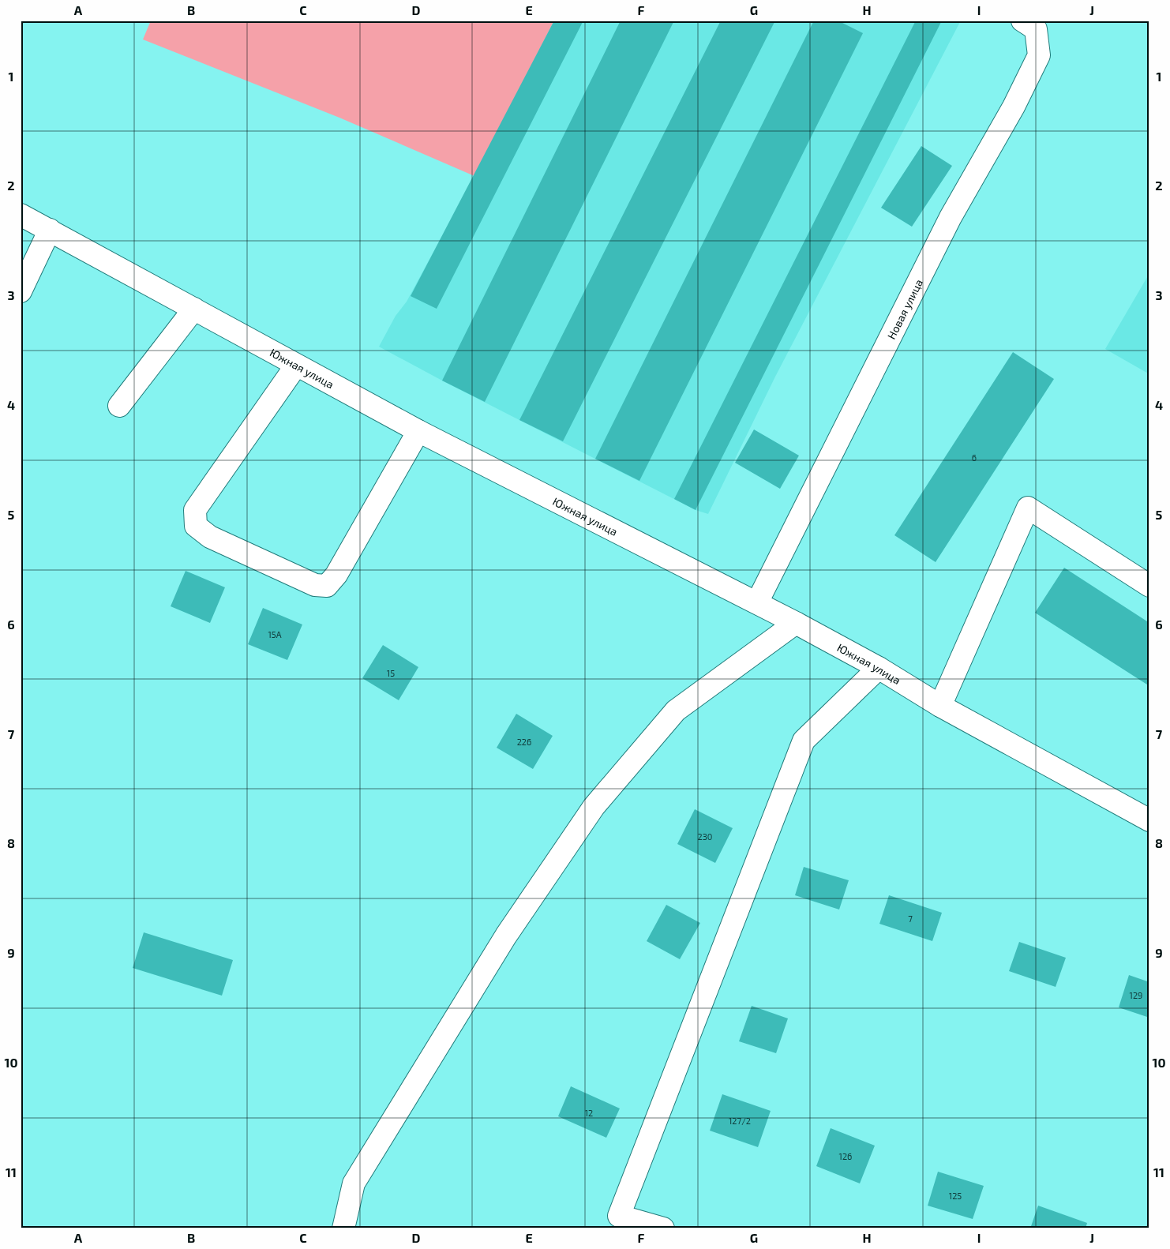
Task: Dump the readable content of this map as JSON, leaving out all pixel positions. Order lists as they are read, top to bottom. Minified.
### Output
{"streets":{"street":["Новая улица","Южная улица"]},"crossings":[["Новая улица","Южная улица"]],"house_numbers":["6","15А","15","226","230","7","129","12","127/2","126","125"],"grid":{"columns":["A","B","C","D","E","F","G","H","I","J"],"rows":["1","2","3","4","5","6","7","8","9","10","11"]}}
